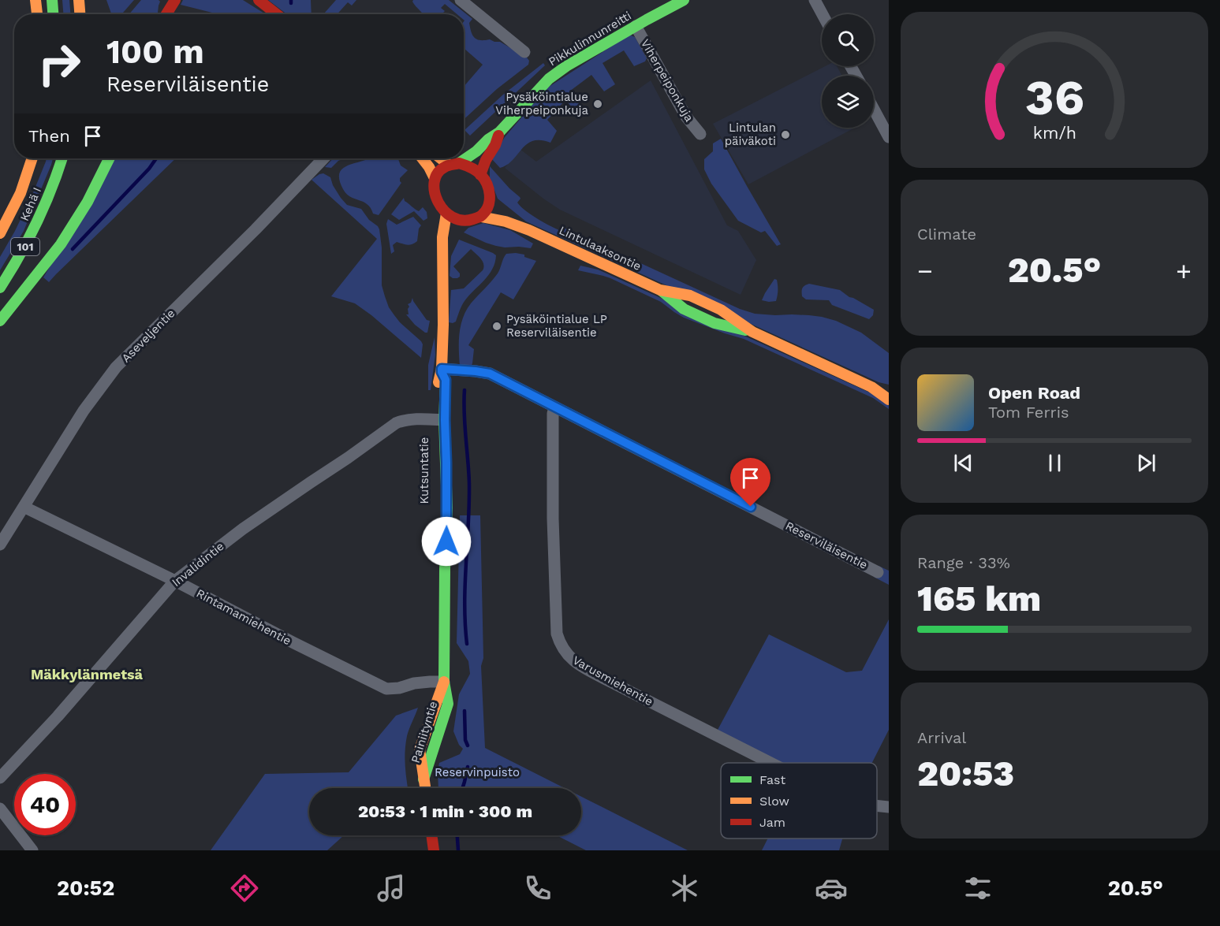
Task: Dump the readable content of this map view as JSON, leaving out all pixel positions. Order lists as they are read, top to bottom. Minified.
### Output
{"streets":{"main road":["Pikkulinnunreitti","Kehä I","101","Lintulaaksontie","Kutsuntatie","Painiityntie"],"street":["Viherpeiponkuja","Aseveljentie","Reserviläisentie","Invalidintie","Rintamamiehentie","Varusmiehentie"]},"crossings":[["Pikkulinnunreitti","Viherpeiponkuja"],["Pikkulinnunreitti","Lintulaaksontie"],["Pikkulinnunreitti","Kutsuntatie"],["Lintulaaksontie","Kutsuntatie"],["Aseveljentie","Rintamamiehentie"],["Kutsuntatie","Reserviläisentie"],["Kutsuntatie","Invalidintie"],["Kutsuntatie","Rintamamiehentie"],["Kutsuntatie","Painiityntie"],["Reserviläisentie","Varusmiehentie"],["Invalidintie","Rintamamiehentie"],["Rintamamiehentie","Painiityntie"]],"districts":["Mäkkylänmetsä"],"parks":["Reservinpuisto"],"places":["Pysäköintialue Viherpeiponkuja","Lintulan päiväkoti","Pysäköintialue LP Reserviläisentie"],"legend":["Fast","Slow","Jam"],"page":{"turn":["100 m","Reserviläisentie"],"then":"Then","tile":["Climate",["Range · 33%","165 km"],["Arrival","20:53"]],"heat":["−","20.5°","+"],"song":["Open Road","Tom Ferris"],"limit":"40","trip":"20:53 · 1 min · 300 m","tabs":["20:52","20.5°"],"gauge":["36","km/h"]}}
